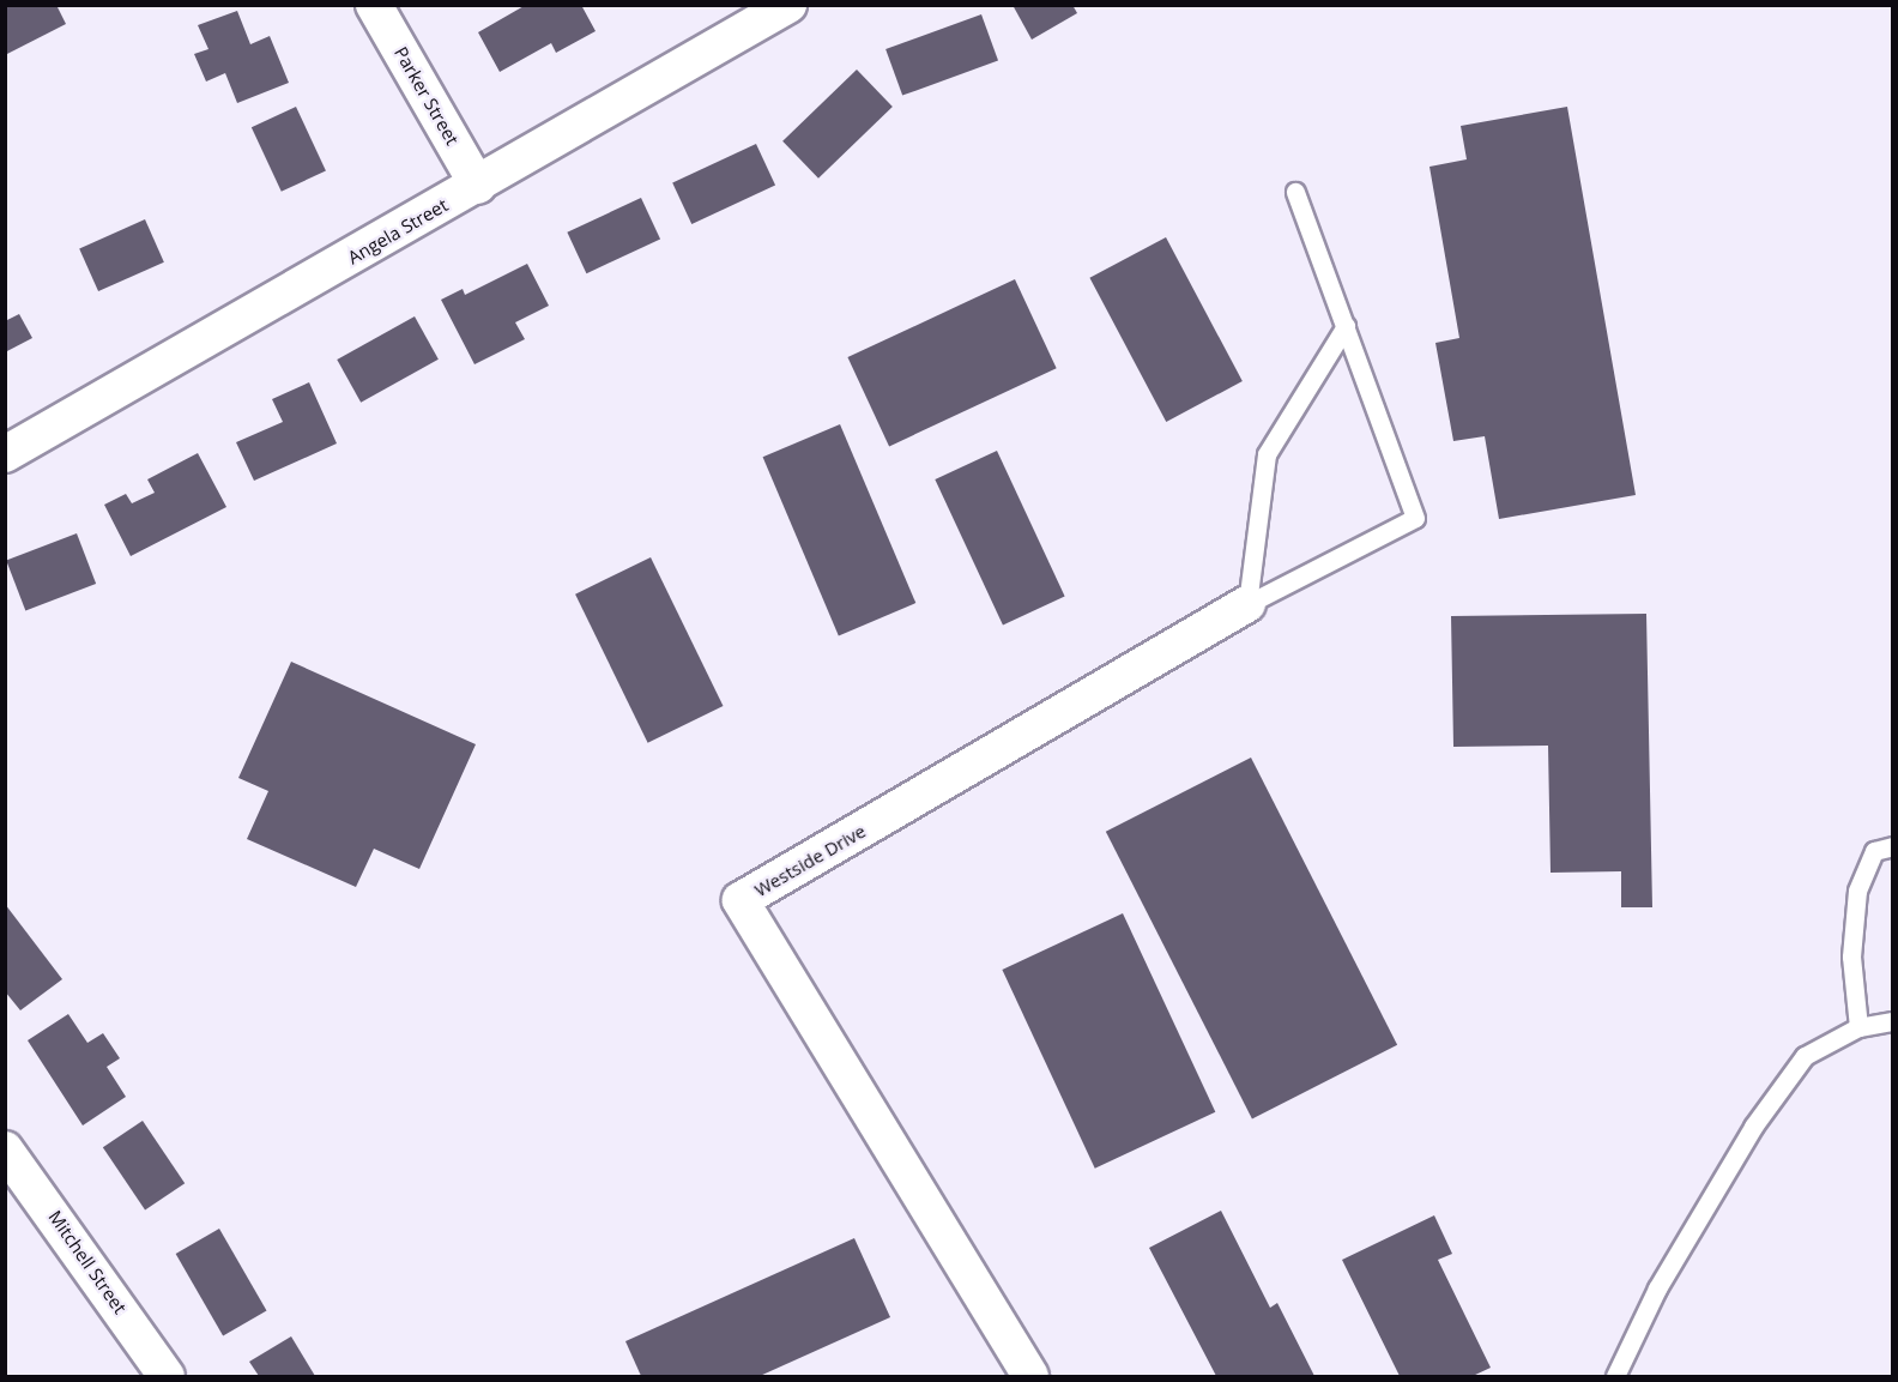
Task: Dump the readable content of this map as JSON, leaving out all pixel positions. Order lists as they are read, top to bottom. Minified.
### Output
{"streets":{"street":["Parker Street","Angela Street","Westside Drive","Mitchell Street"]},"crossings":[["Parker Street","Angela Street"]]}
